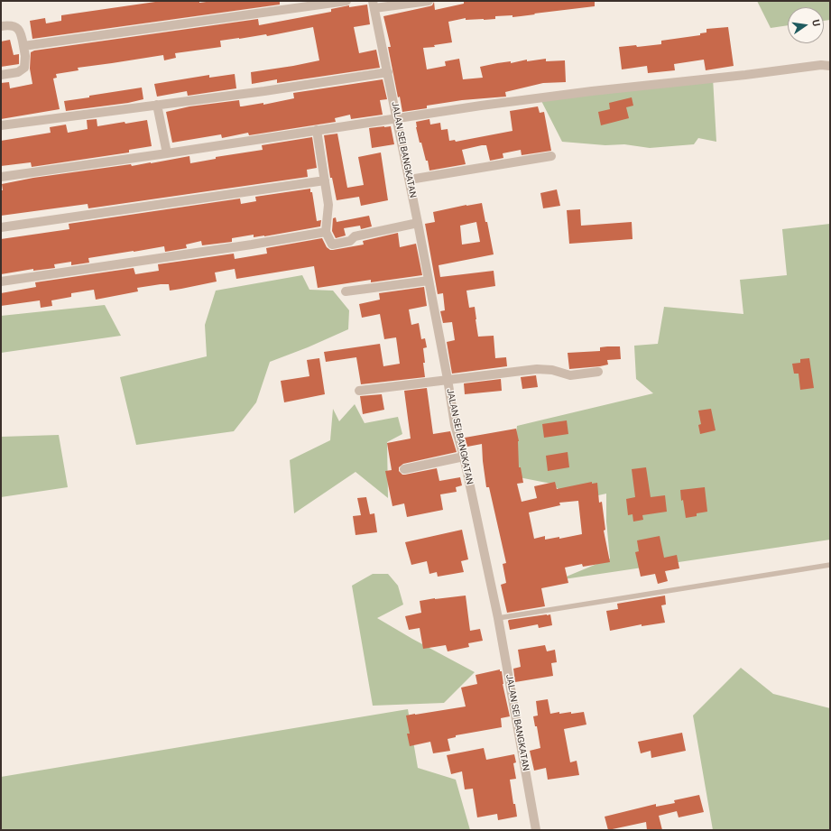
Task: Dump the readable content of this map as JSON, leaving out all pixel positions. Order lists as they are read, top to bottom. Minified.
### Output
{"streets":{"street":["JALAN SEI BANGKATAN"]},"north":"right"}
